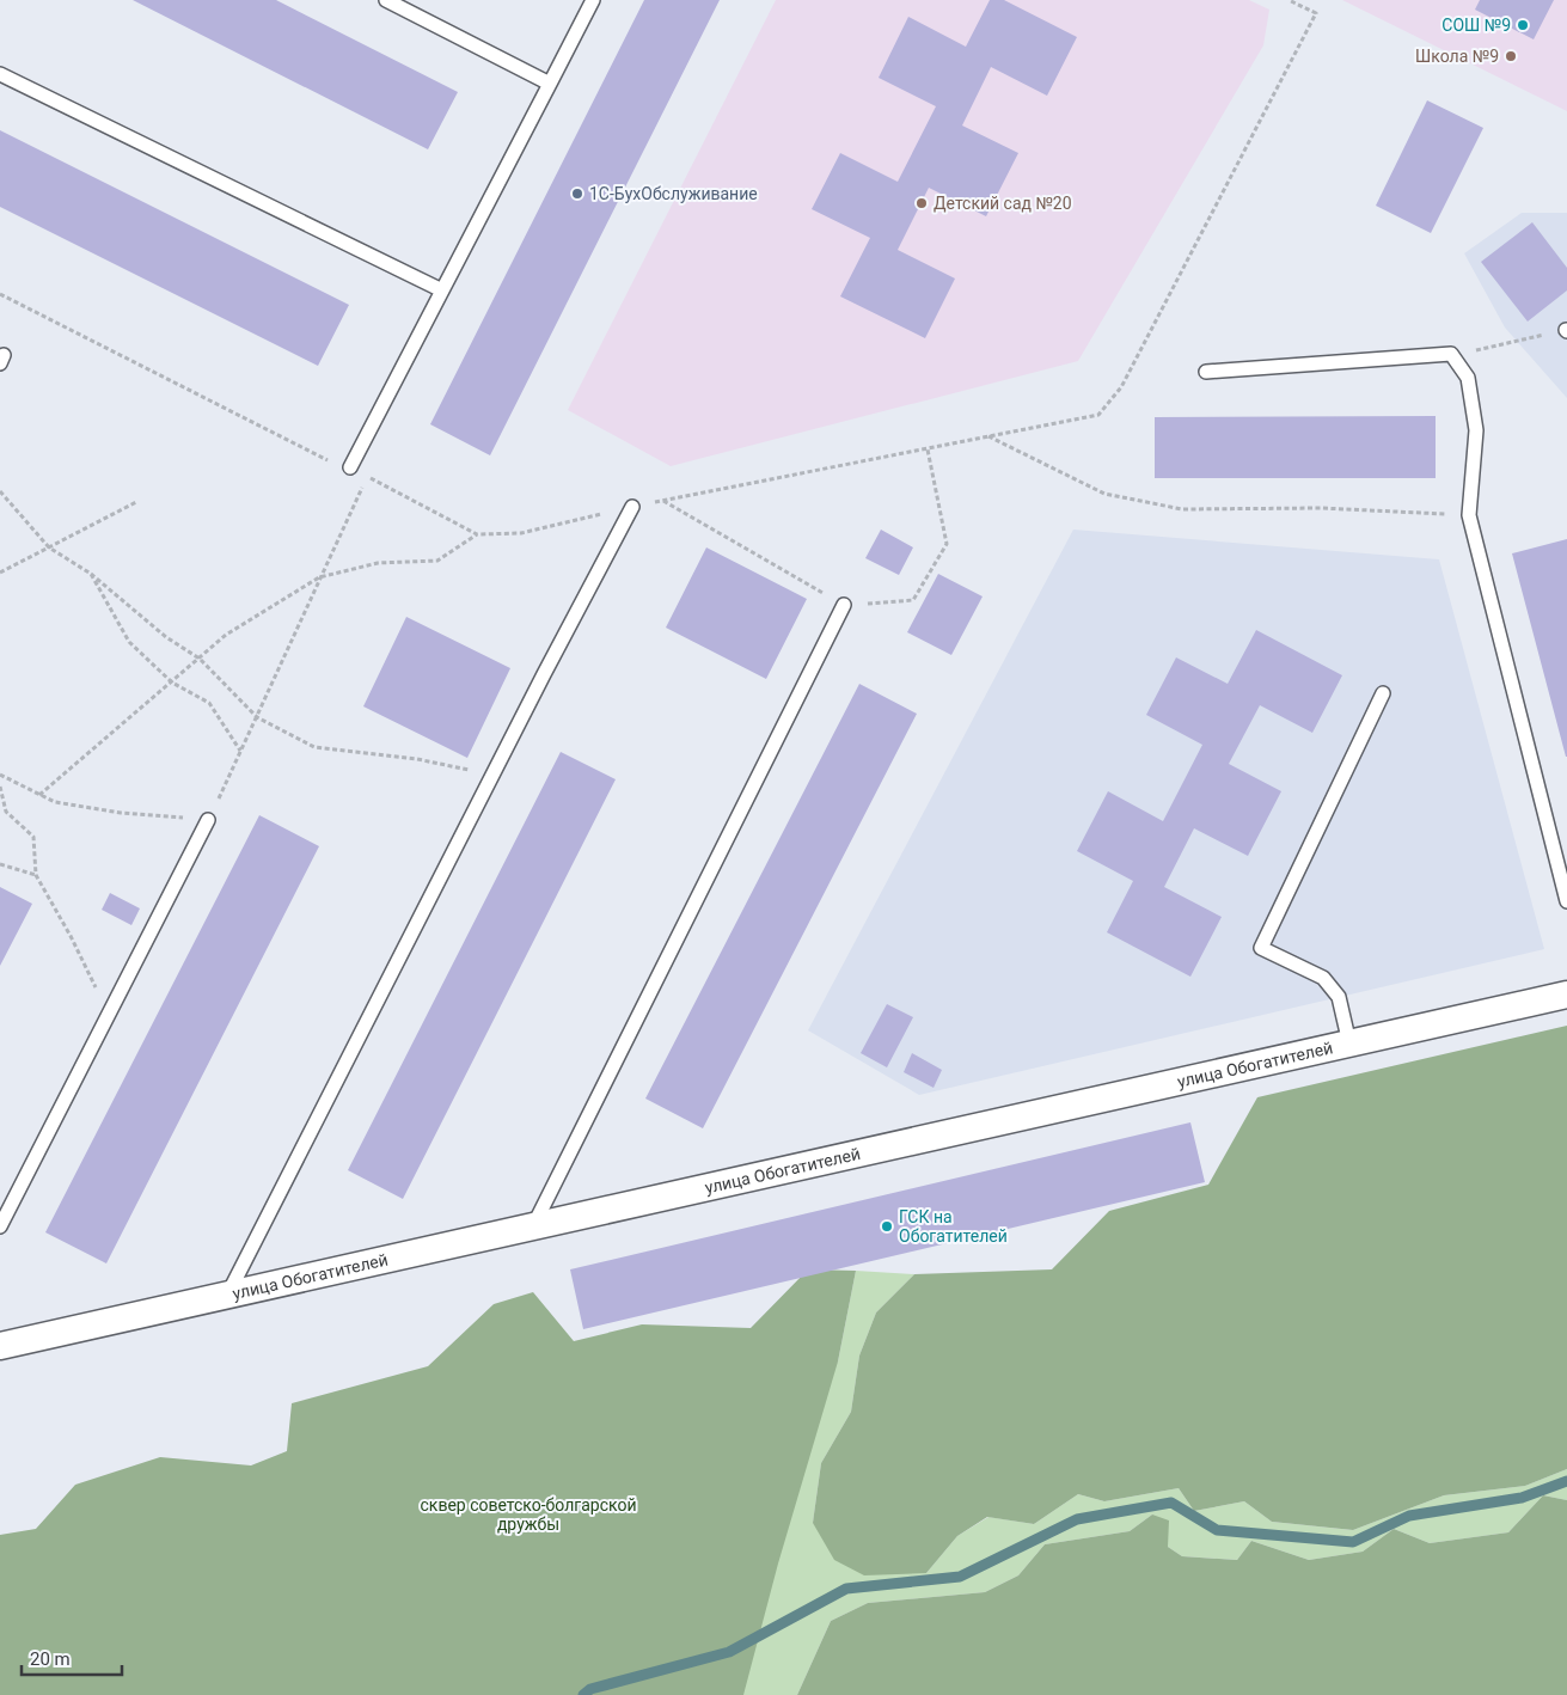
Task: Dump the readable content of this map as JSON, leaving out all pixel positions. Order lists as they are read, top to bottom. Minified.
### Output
{"streets":{"street":["улица Обогатителей"]},"parks":["сквер советско-болгарской дружбы"],"places":["СОШ №9","Школа №9","1С-БухОбслуживание","Детский сад №20","ГСК на Обогатителей"],"scale_bar":"20 m"}
